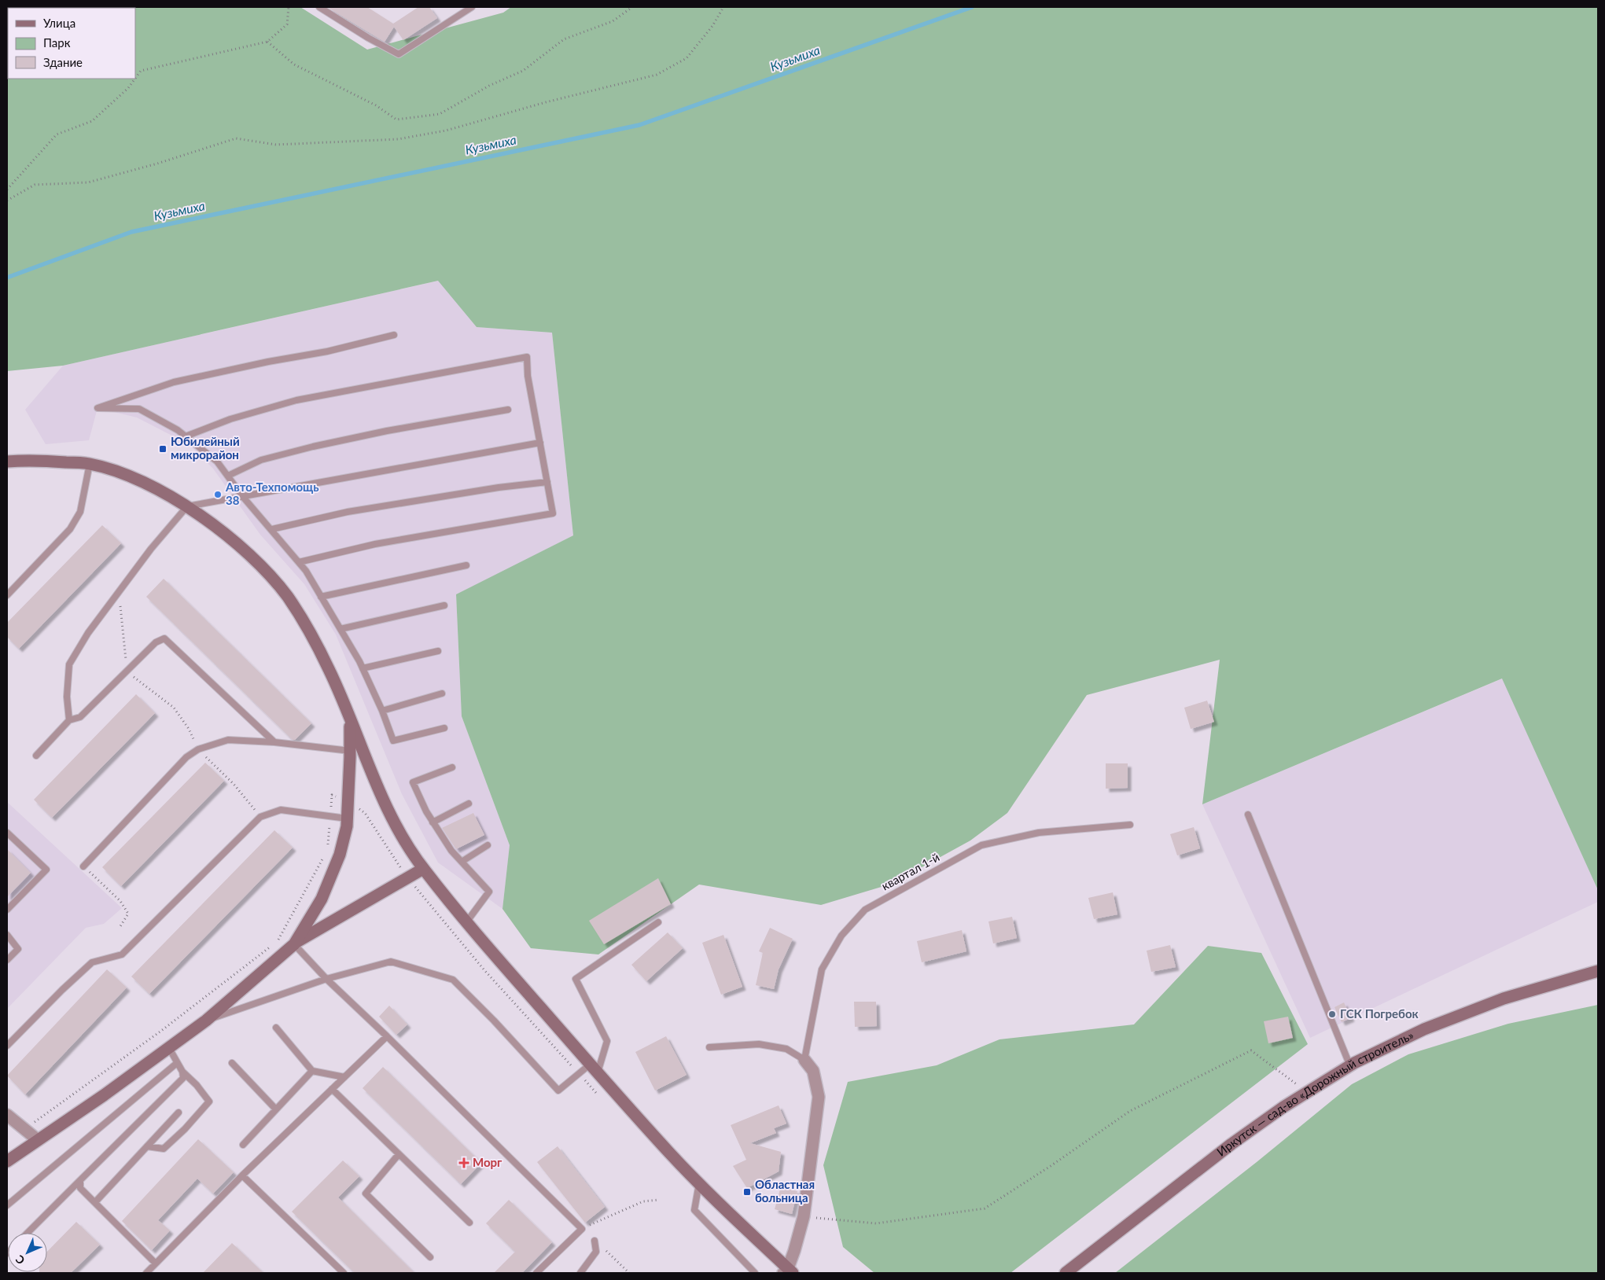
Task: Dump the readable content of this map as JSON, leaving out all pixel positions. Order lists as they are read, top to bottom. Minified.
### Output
{"streets":{"street":["Иркутск — сад-во «Дорожный строитель»"],"lane":["квартал 1-й"]},"water":["Кузьмиха"],"places":{"transit":["Юбилейный микрорайон","Областная больница"],"other":["Авто-Техпомощь 38","ГСК Погребок"],"health":["Морг"]},"legend":["Улица","Парк","Здание"],"north":"bottom left"}
